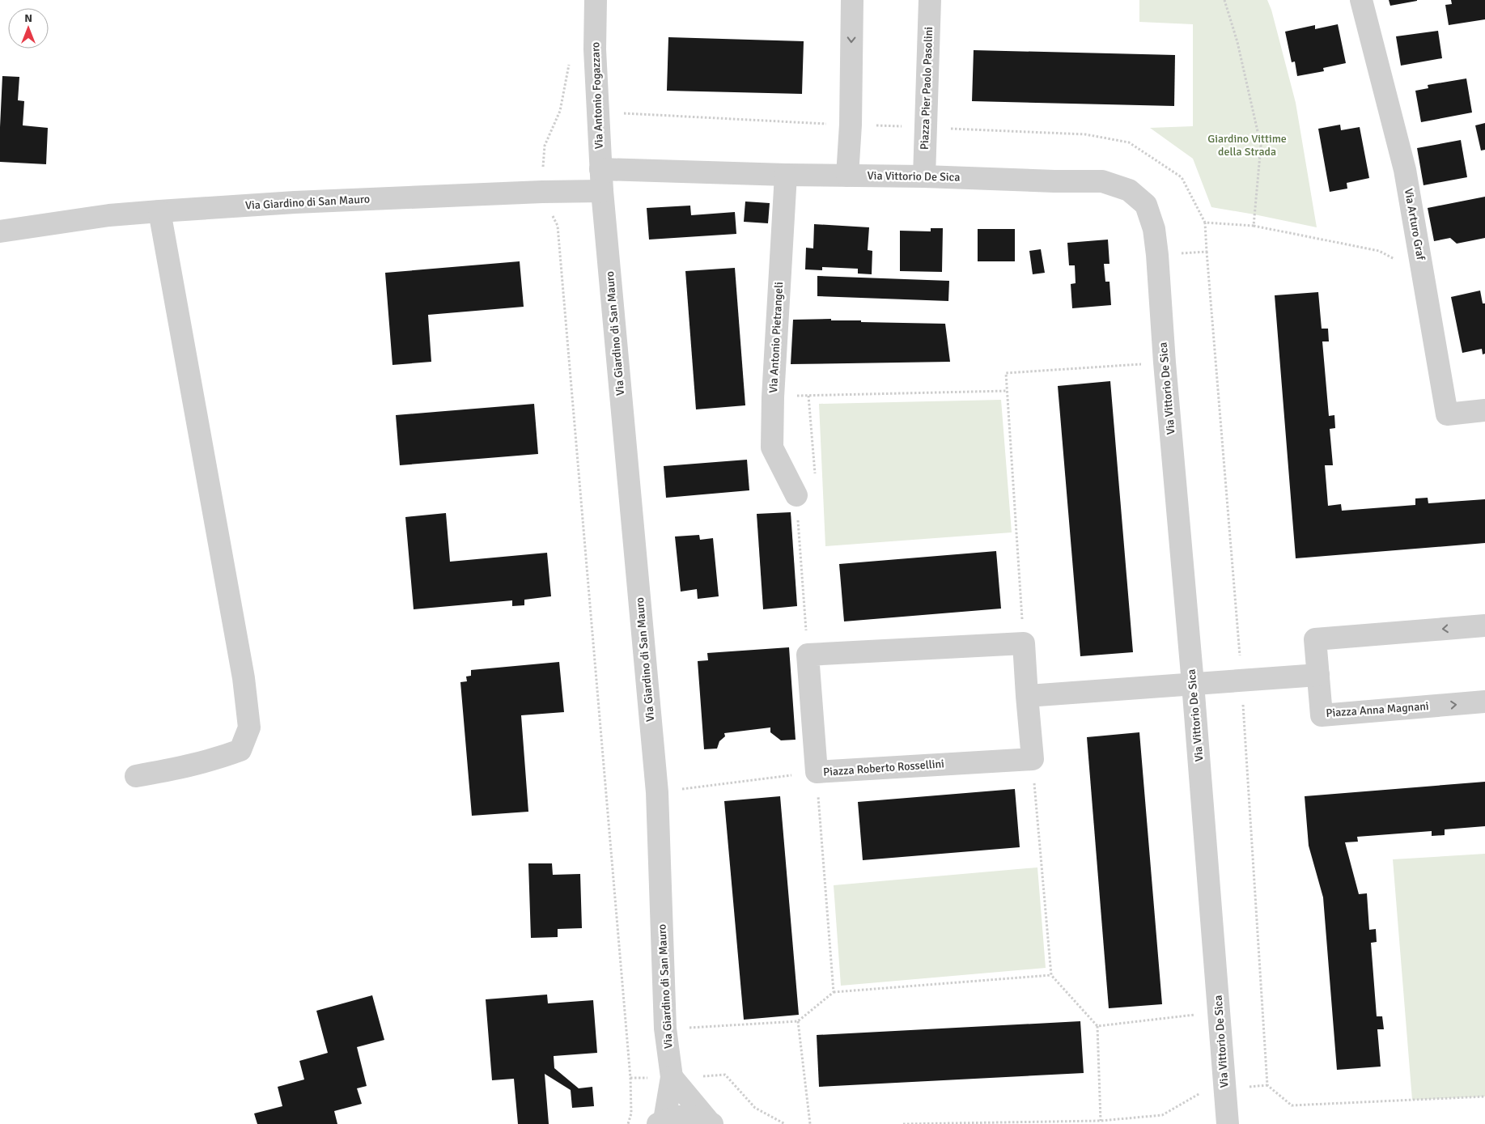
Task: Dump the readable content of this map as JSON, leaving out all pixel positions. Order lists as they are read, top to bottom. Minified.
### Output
{"streets":{"street":["Piazza Pier Paolo Pasolini","Via Antonio Fogazzaro","Via Vittorio De Sica","Via Giardino di San Mauro","Via Arturo Graf","Via Antonio Pietrangeli","Piazza Anna Magnani","Piazza Roberto Rossellini"]},"crossings":[["Piazza Pier Paolo Pasolini","Via Vittorio De Sica"],["Via Antonio Fogazzaro","Via Vittorio De Sica"],["Via Antonio Fogazzaro","Via Giardino di San Mauro"],["Via Vittorio De Sica","Via Antonio Pietrangeli"]],"parks":["Giardino Vittime della Strada"],"north":"top"}
